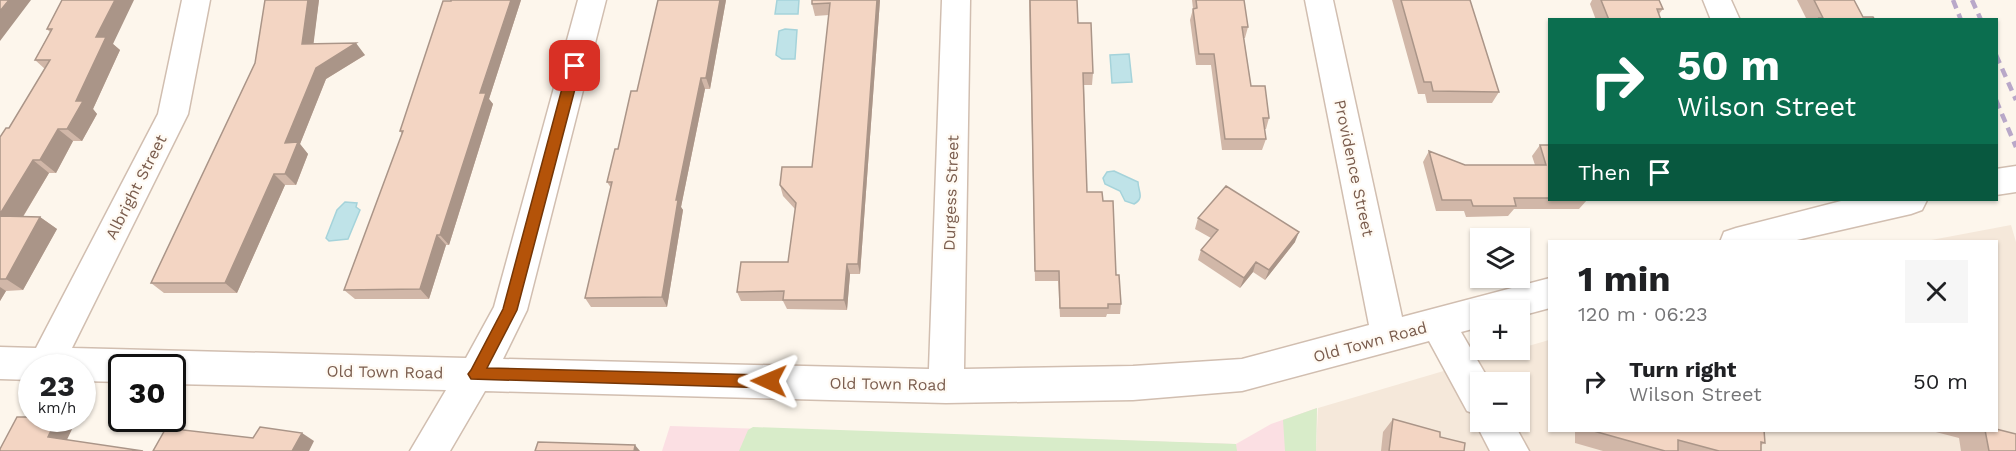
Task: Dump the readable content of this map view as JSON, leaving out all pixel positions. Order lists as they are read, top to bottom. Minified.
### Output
{"streets":{"street":["Providence Street","Albright Street","Durgess Street","Old Town Road"]},"crossings":[["Providence Street","Old Town Road"],["Durgess Street","Old Town Road"]],"page":{"turn":["50 m","Wilson Street"],"then":"Then","map_buttons":["+","−"],"heading":["1 min","120 m · 06:23"],"list":[{"name":"Turn right","note":"Wilson Street","value":"50 m"}],"speed":"23 km/h","limit":"30"}}
